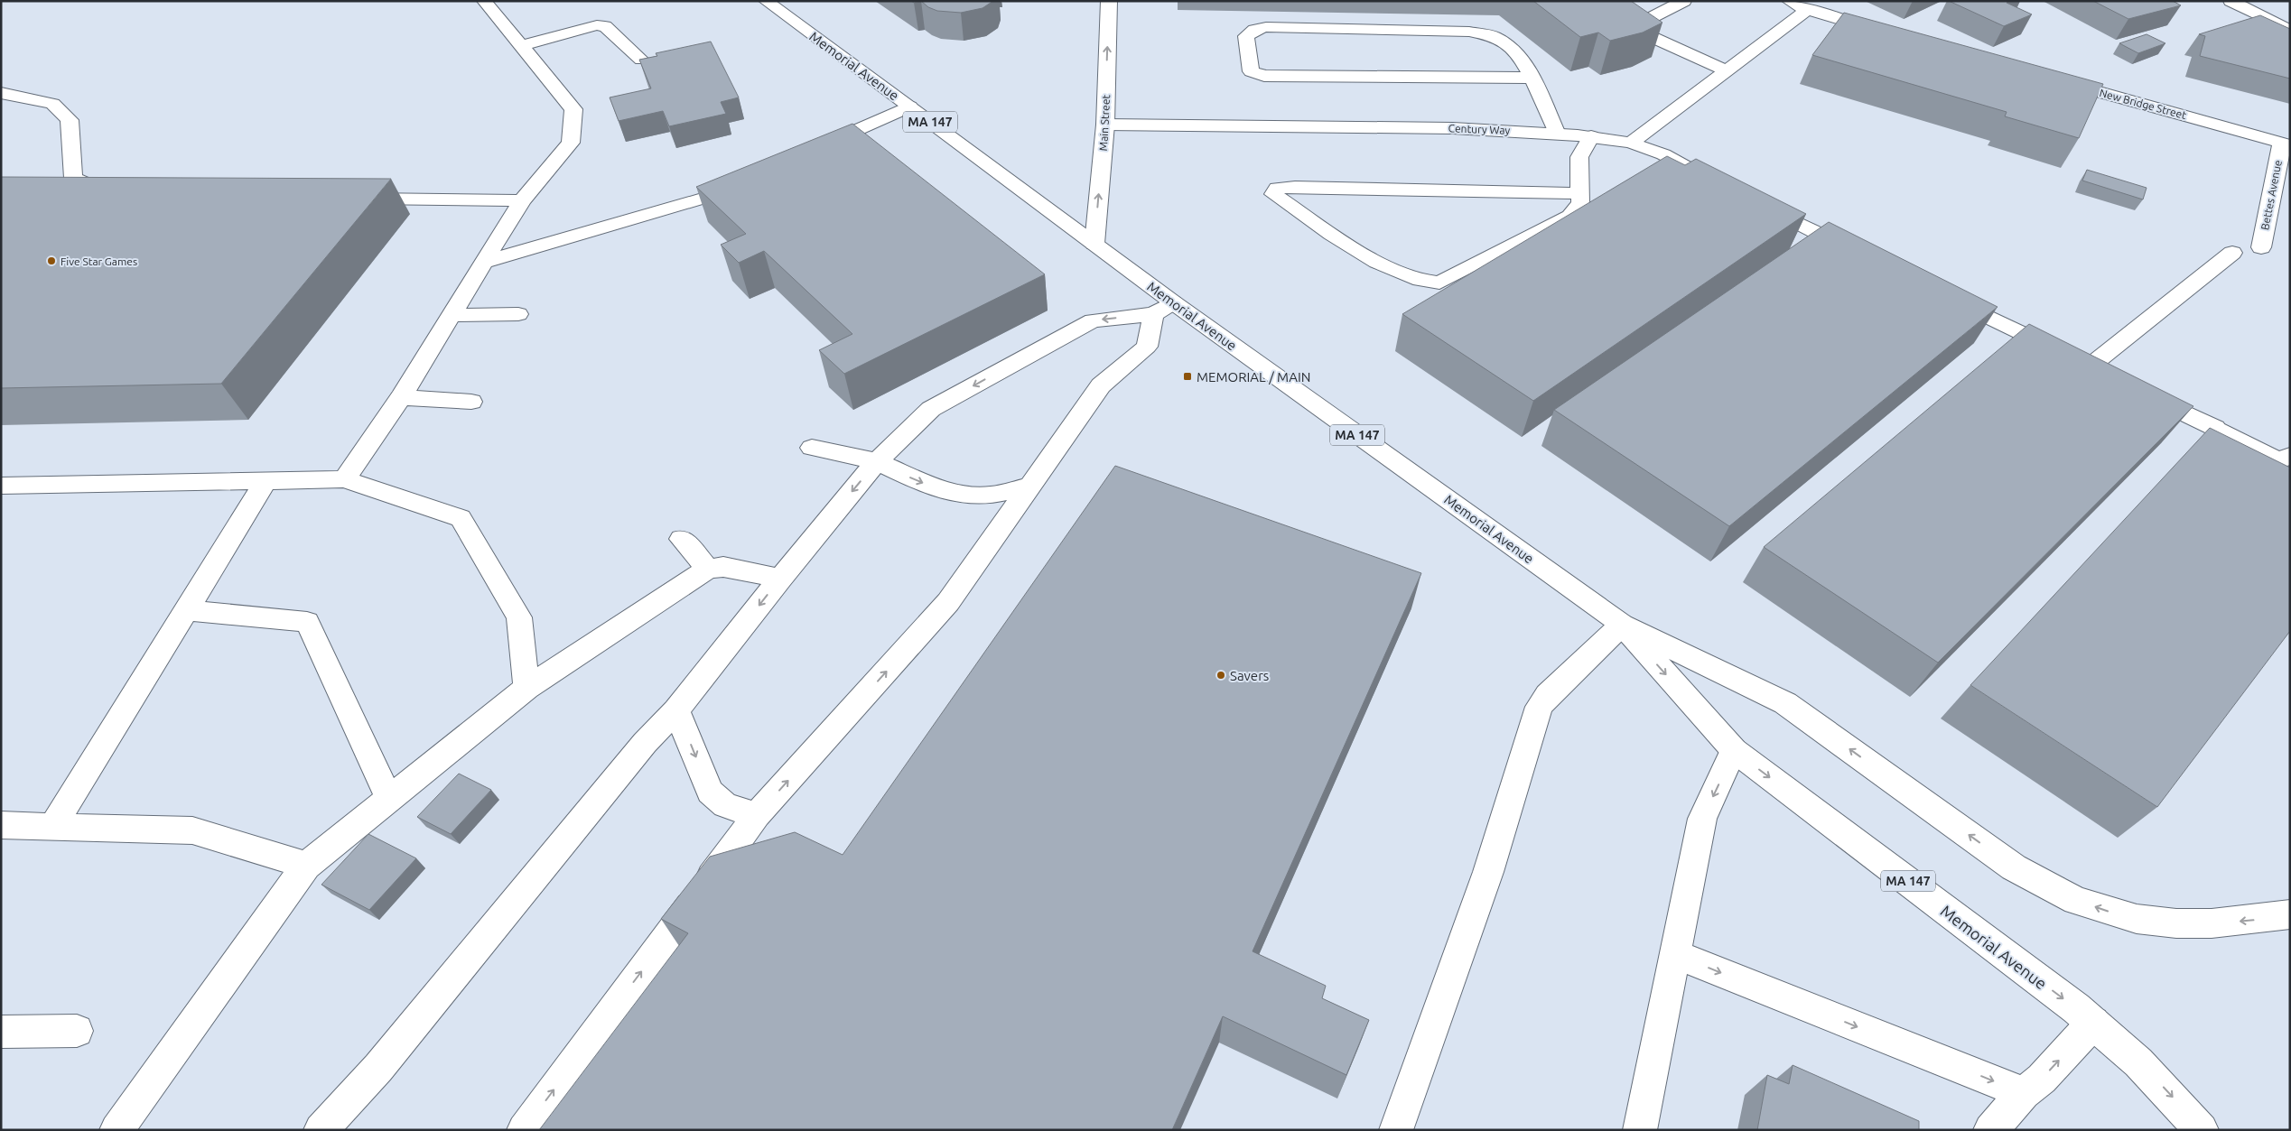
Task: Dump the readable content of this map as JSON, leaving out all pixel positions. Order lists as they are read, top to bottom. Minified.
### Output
{"streets":{"street":["Memorial Avenue","New Bridge Street","MA 147","Main Street","Century Way","Bettes Avenue"]},"crossings":[["Memorial Avenue","Main Street"],["New Bridge Street","Bettes Avenue"],["Main Street","Century Way"]],"one_way":["Main Street"],"places":{"other":["Five Star Games","Savers"],"transit":["MEMORIAL / MAIN"]}}
